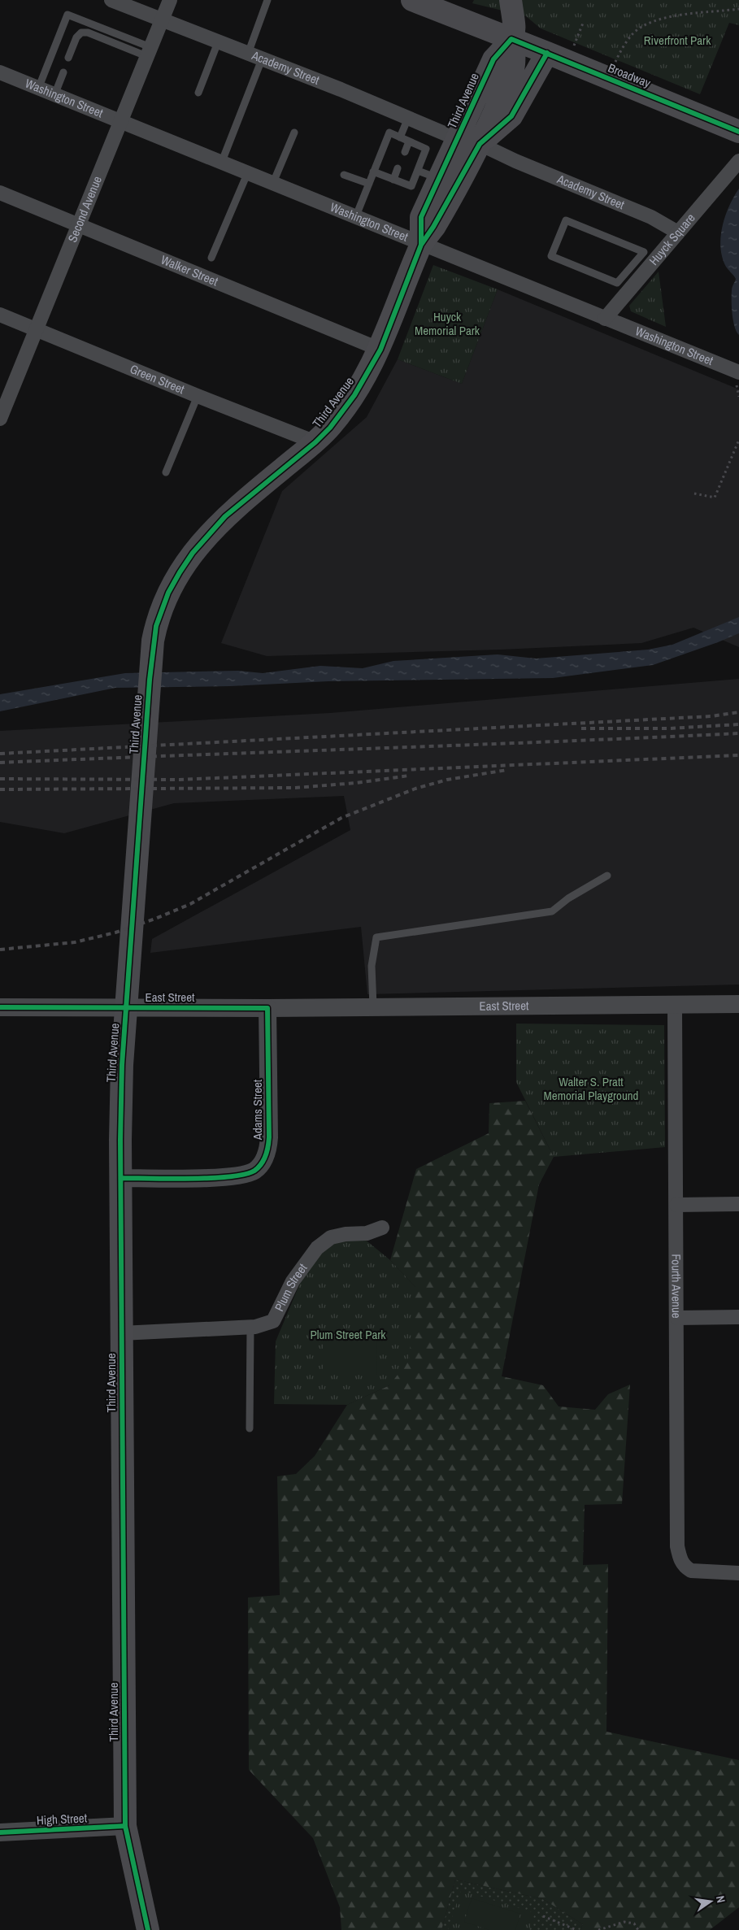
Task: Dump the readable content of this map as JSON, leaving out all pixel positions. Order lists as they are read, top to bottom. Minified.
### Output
{"streets":{"main road":["Broadway","Third Avenue"],"street":["Academy Street","Washington Street","Second Avenue","Huyck Square","Walker Street","Green Street","East Street","Adams Street","Fourth Avenue","Plum Street","High Street"]},"crossings":[["Academy Street","Third Avenue"],["Academy Street","Second Avenue"],["Academy Street","Huyck Square"],["Broadway","Third Avenue"],["Washington Street","Third Avenue"],["Washington Street","Second Avenue"],["Washington Street","Huyck Square"],["Third Avenue","Walker Street"],["Third Avenue","Green Street"],["Third Avenue","Adams Street"],["Third Avenue","Plum Street"],["Third Avenue","High Street"],["Second Avenue","Walker Street"],["Second Avenue","Green Street"],["East Street","Adams Street"],["East Street","Fourth Avenue"]],"parks":["Riverfront Park","Huyck Memorial Park","Walter S. Pratt Memorial Playground","Plum Street Park"],"north":"right"}
